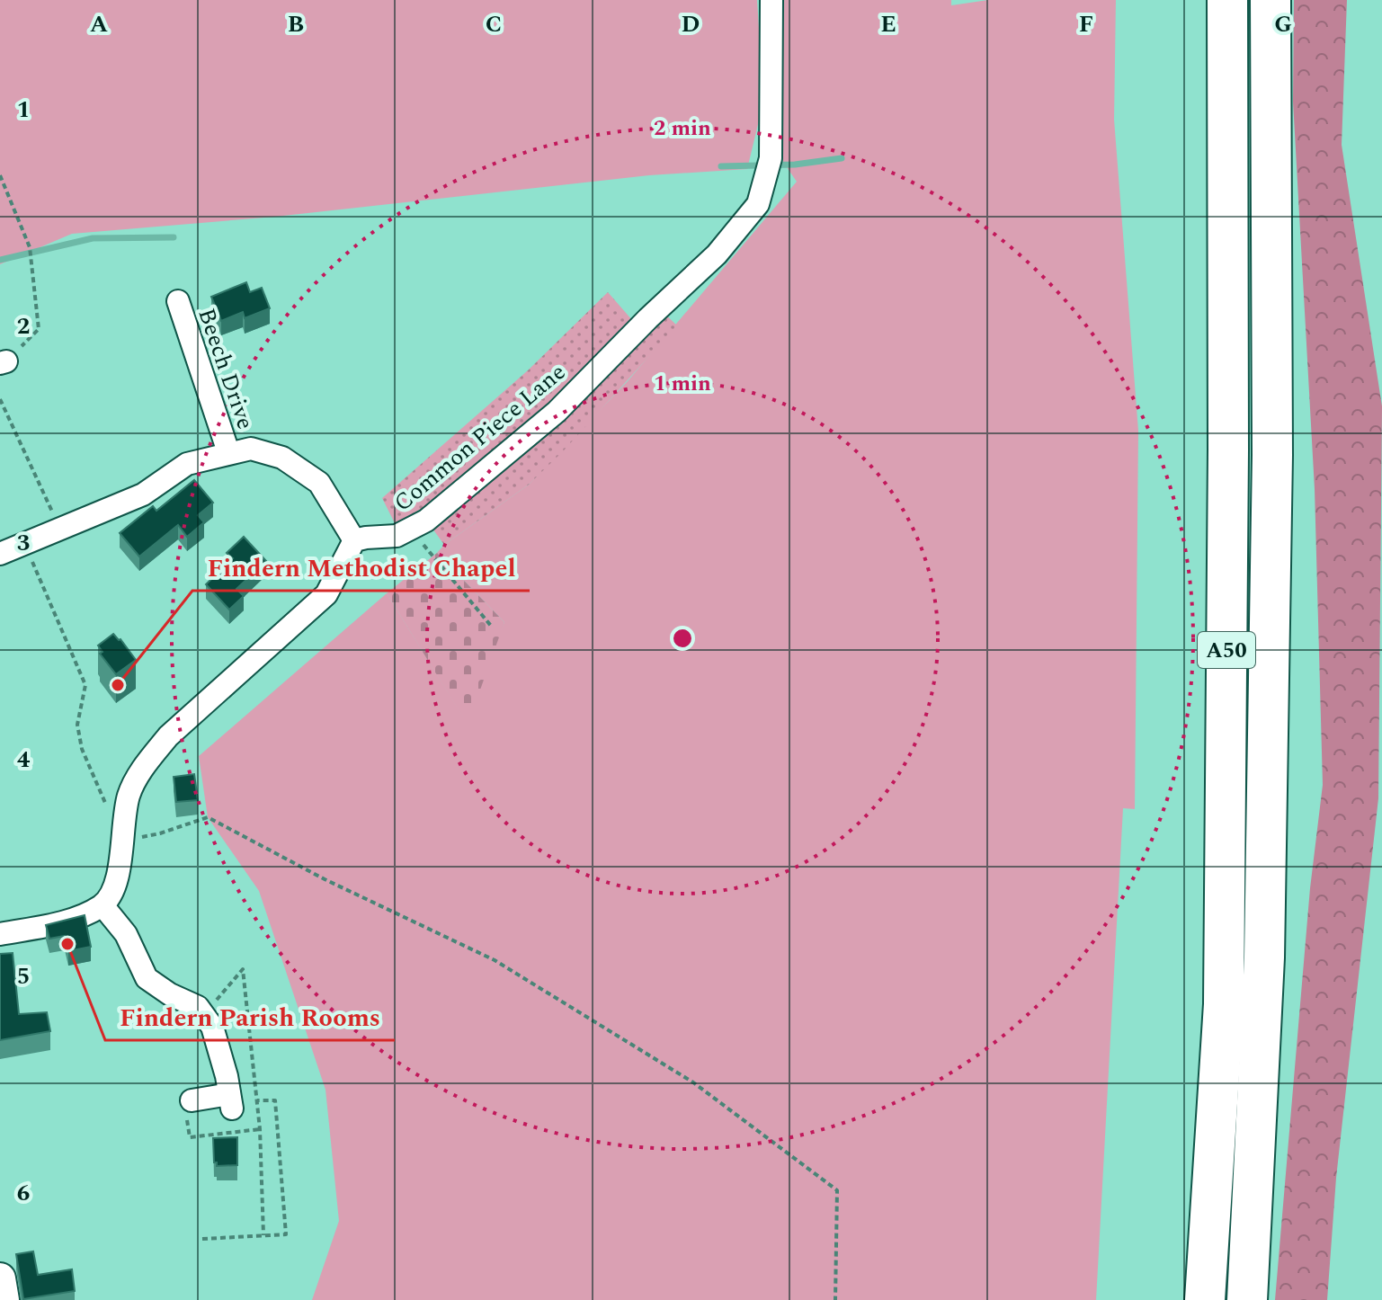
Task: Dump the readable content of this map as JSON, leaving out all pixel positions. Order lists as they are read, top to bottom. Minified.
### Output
{"streets":{"highway":["A50"],"street":["Beech Drive","Common Piece Lane"]},"places":["Findern Methodist Chapel","Findern Parish Rooms"],"grid":{"columns":["A","B","C","D","E","F","G"],"rows":["1","2","3","4","5","6"]},"rings":["2 min","1 min"]}
